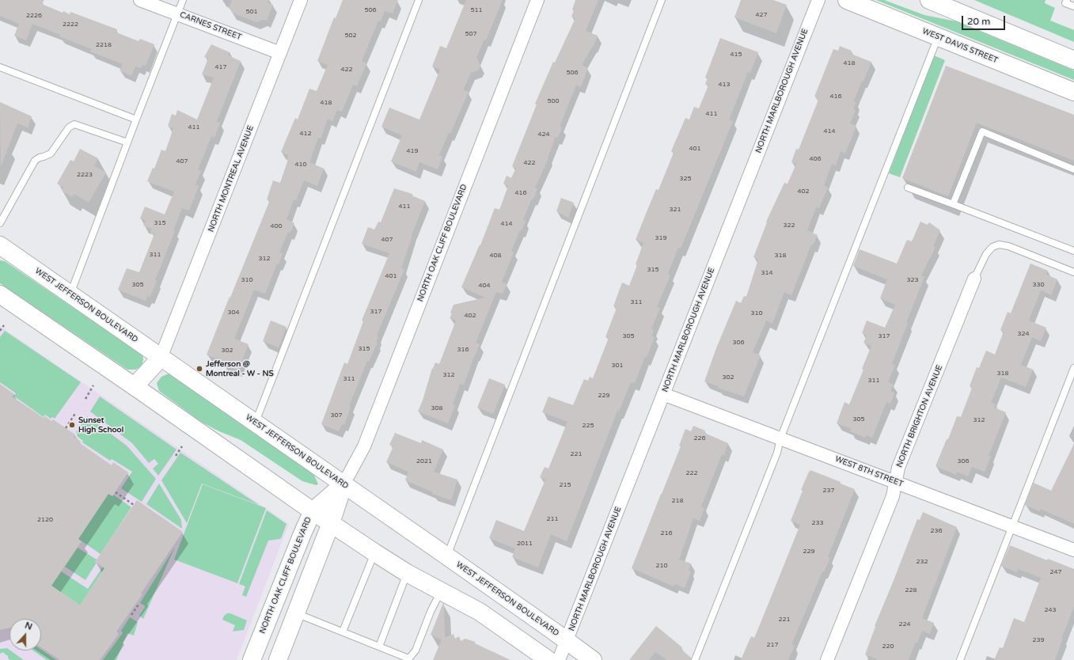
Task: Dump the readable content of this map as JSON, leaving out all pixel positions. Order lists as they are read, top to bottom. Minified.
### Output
{"streets":{"main road":["WEST DAVIS STREET","NORTH OAK CLIFF BOULEVARD","WEST JEFFERSON BOULEVARD"],"street":["CARNES STREET","NORTH MARLBOROUGH AVENUE","NORTH MONTREAL AVENUE","NORTH BRIGHTON AVENUE","WEST 8TH STREET"]},"crossings":[["CARNES STREET","NORTH MONTREAL AVENUE"],["NORTH MARLBOROUGH AVENUE","WEST JEFFERSON BOULEVARD"],["NORTH MARLBOROUGH AVENUE","WEST 8TH STREET"],["NORTH MONTREAL AVENUE","WEST JEFFERSON BOULEVARD"],["NORTH OAK CLIFF BOULEVARD","WEST JEFFERSON BOULEVARD"],["NORTH BRIGHTON AVENUE","WEST 8TH STREET"]],"places":["Jefferson @ Montreal - W - NS","Sunset High School"],"house_numbers":["506","511","501","427","2226","2222","507","502","2218","415","418","417","422","506","413","416","500","418","411","411","414","412","424","401","419","406","407","422","410","2223","325","402","416","411","321","315","414","322","400","319","407","311","408","318","312","315","314","401","310","323","305","330","404","311","317","304","310","402","324","305","317","306","315","316","302","301","318","312","302","311","311","229","308","307","305","312","225","226","221","2021","306","222","215","237","218","211","2120","233","236","216","2011","229","232","210","247","228","243","221","224","239","217","220"],"scale_bar":"20 m","north":"top"}
